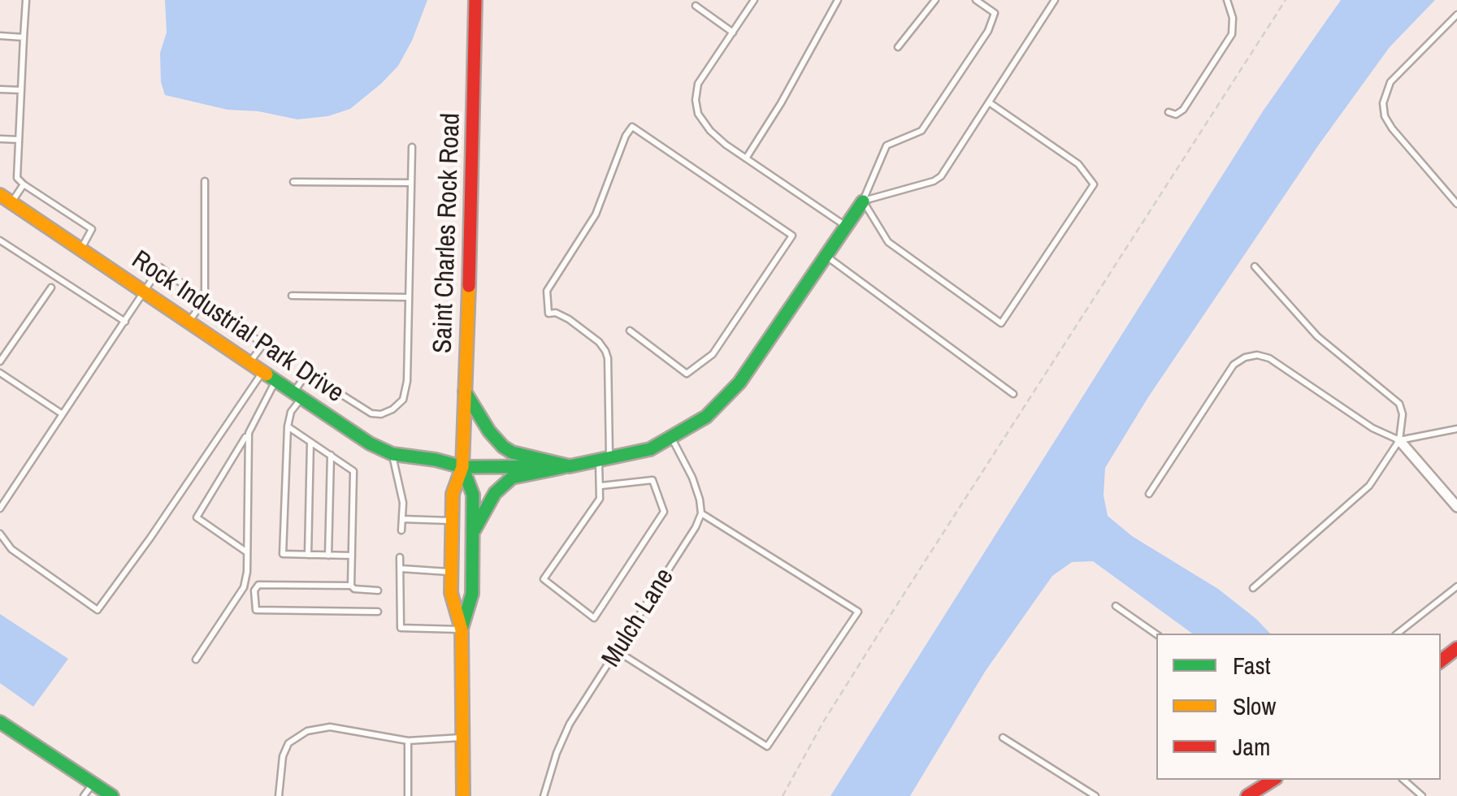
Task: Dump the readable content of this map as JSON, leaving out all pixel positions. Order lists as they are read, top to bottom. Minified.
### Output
{"streets":{"main road":["Saint Charles Rock Road","Rock Industrial Park Drive"],"lane":["Mulch Lane"]},"crossings":[["Saint Charles Rock Road","Rock Industrial Park Drive"]],"legend":["Fast","Slow","Jam"]}
